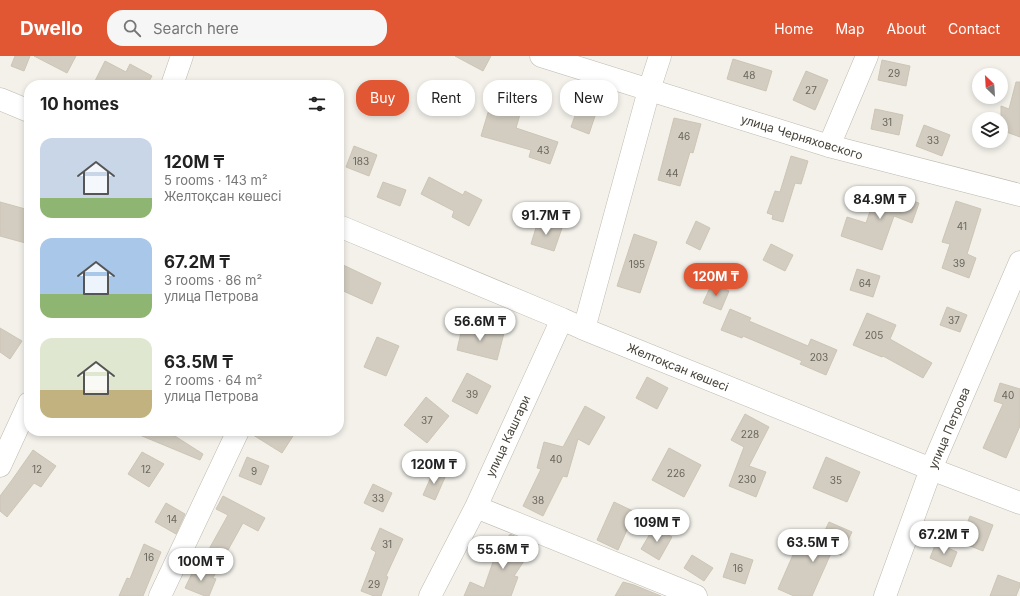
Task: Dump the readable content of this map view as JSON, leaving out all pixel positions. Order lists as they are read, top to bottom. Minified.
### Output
{"streets":{"street":["улица Черняховского","Желтоқсан көшесі","улица Петрова","улица Кашгари"]},"crossings":[["Желтоқсан көшесі","улица Петрова"],["Желтоқсан көшесі","улица Кашгари"]],"house_numbers":["29","48","27","31","46","33","43","183","44","41","39","195","64","37","205","203","39","40","37","228","40","12","12","9","226","230","35","33","38","14","31","16","16","29"],"north":"top left","page":{"header":"Dwello","search":"Search here","nav":["Home","Map","About","Contact"],"chip":["Buy","Rent","Filters","New"],"heading":"10 homes","list":[{"name":"120M ₸","note":"5 rooms · 143 m² · Желтоқсан көшесі"},{"name":"67.2M ₸","note":"3 rooms · 86 m² · улица Петрова"},{"name":"63.5M ₸","note":"2 rooms · 64 m² · улица Петрова"}],"price":["84.9M ₸","91.7M ₸","120M ₸","56.6M ₸","120M ₸","109M ₸","67.2M ₸","63.5M ₸","55.6M ₸","100M ₸"]}}
